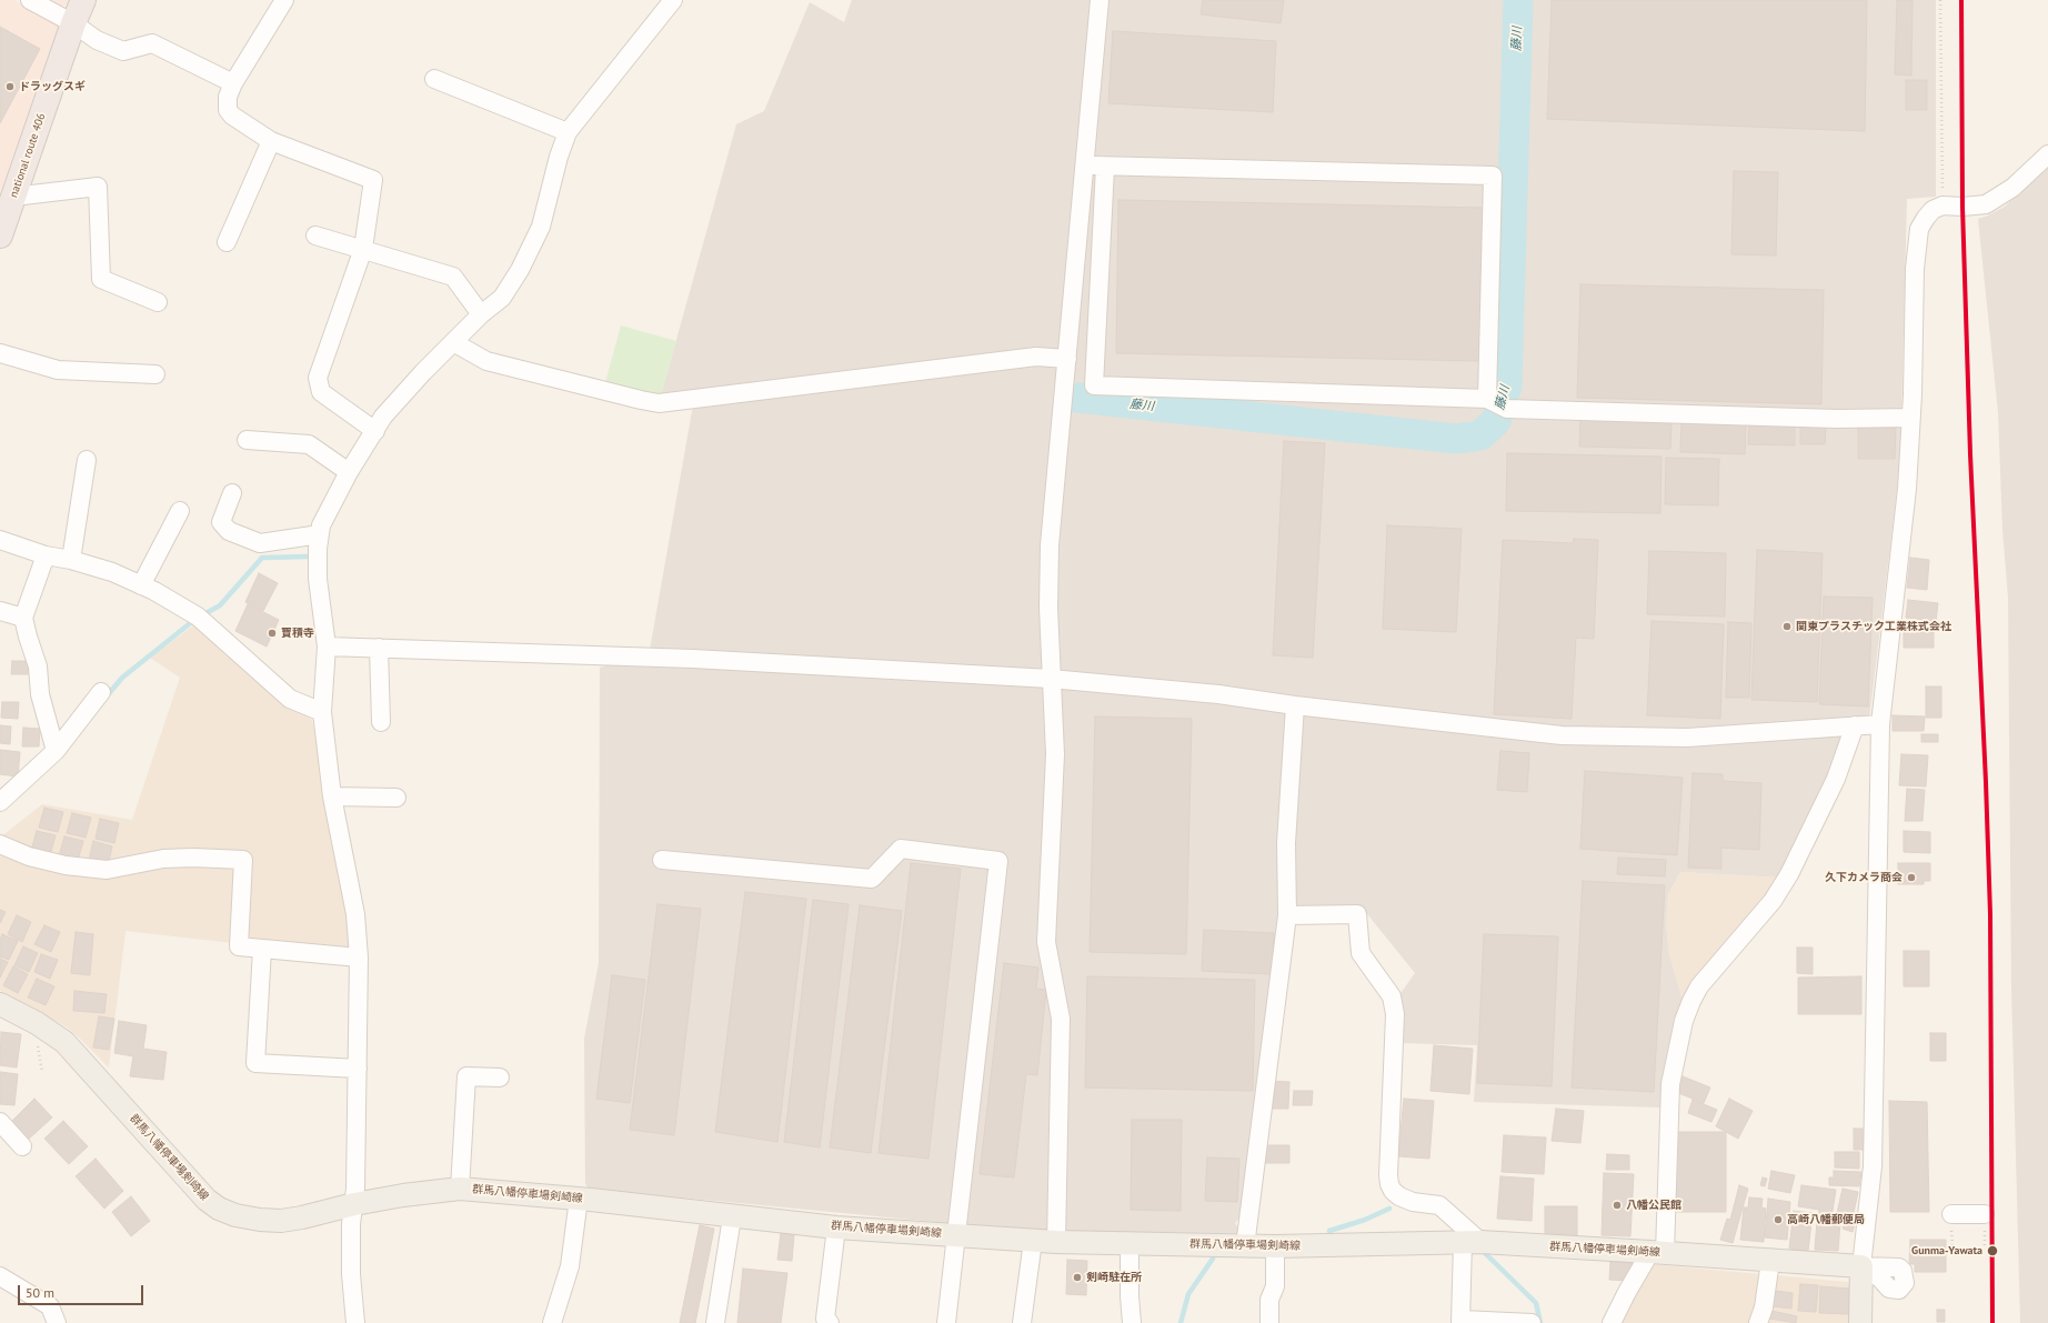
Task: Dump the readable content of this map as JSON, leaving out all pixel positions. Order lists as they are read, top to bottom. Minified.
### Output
{"streets":{"highway":["national route 406"],"main road":["群馬八幡停車場剣崎線"]},"water":["藤川"],"places":["ドラッグスギ","関東プラスチック工業株式会社","寶積寺","久下カメラ商会","八幡公民館","高崎八幡郵便局","Gunma-Yawata","剣崎駐在所"],"scale_bar":"50 m"}
